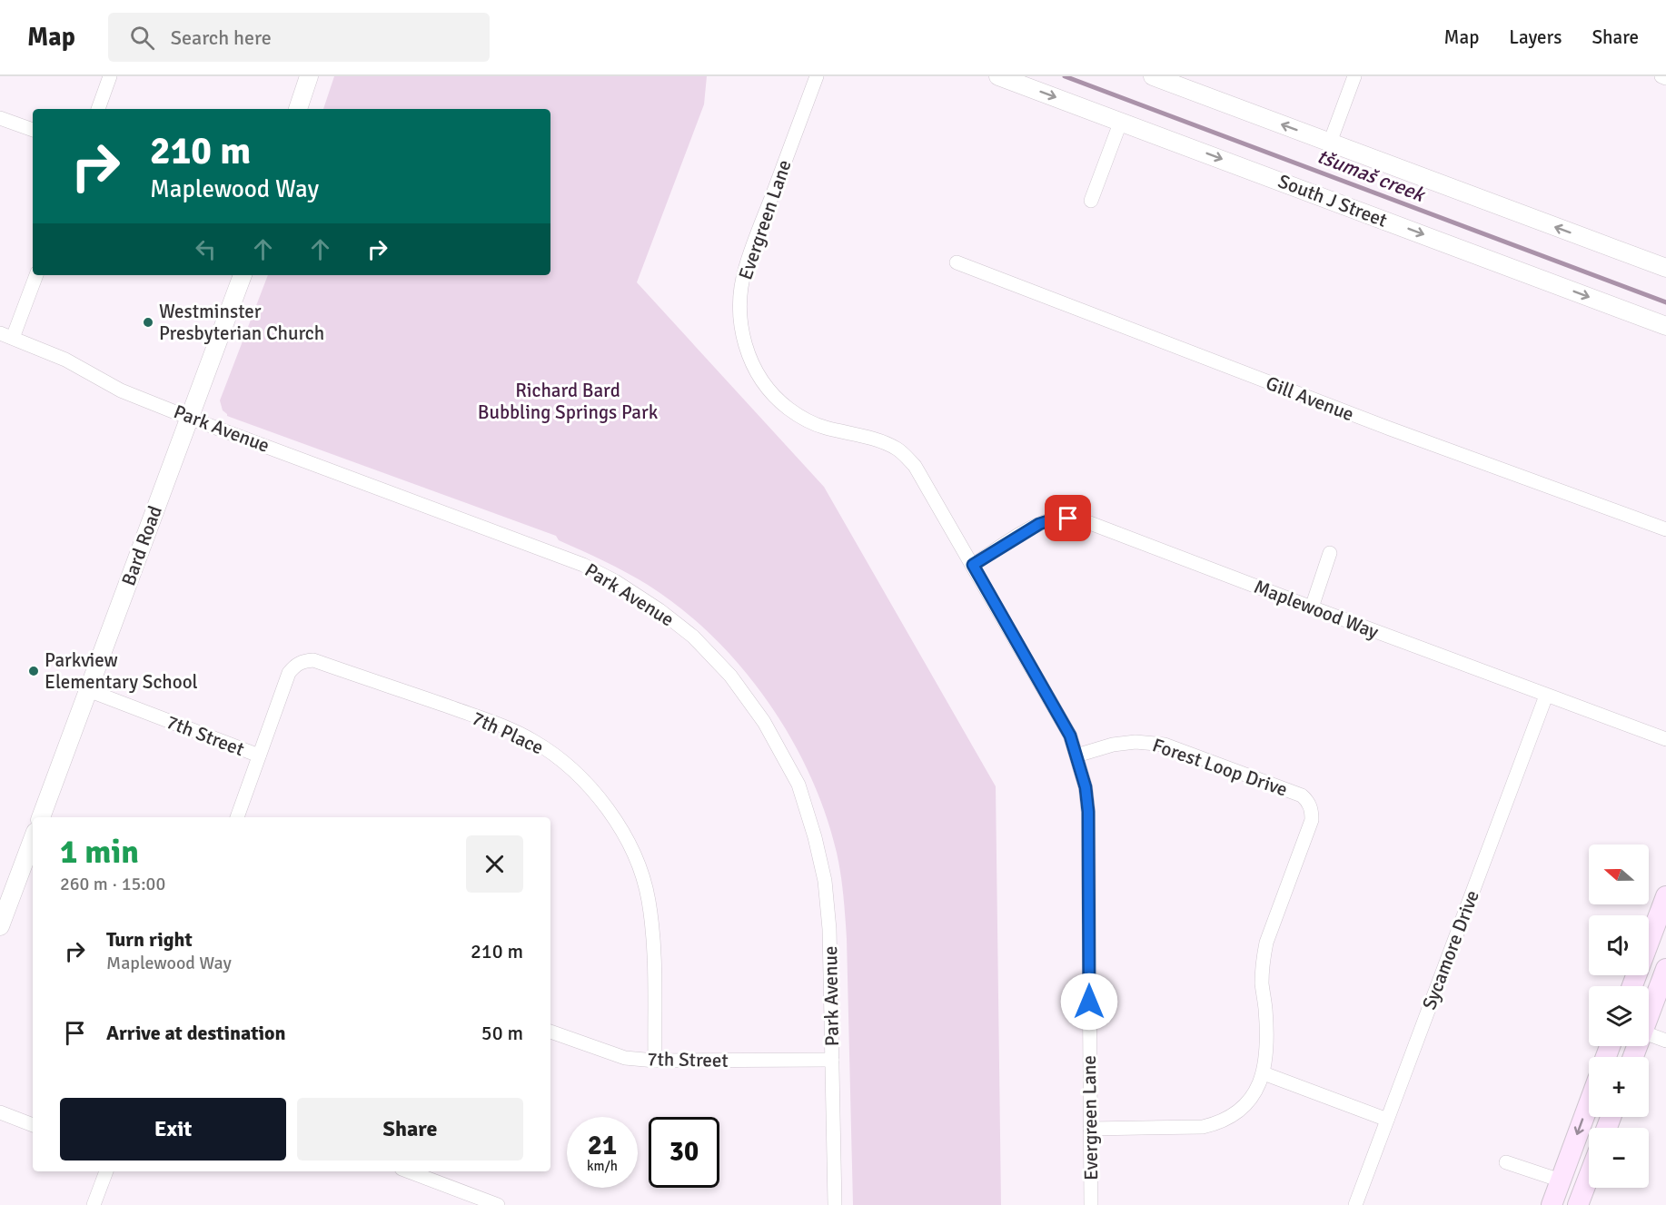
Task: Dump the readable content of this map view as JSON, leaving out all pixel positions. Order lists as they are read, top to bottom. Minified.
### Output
{"streets":{"street":["South J Street","Evergreen Lane","Gill Avenue","Park Avenue","Bard Road","Maplewood Way","7th Place","7th Street","Forest Loop Drive","Sycamore Drive"]},"crossings":[["Evergreen Lane","Maplewood Way"],["Evergreen Lane","Forest Loop Drive"],["Park Avenue","Bard Road"],["Park Avenue","7th Street"],["Bard Road","7th Street"],["Maplewood Way","Sycamore Drive"],["7th Place","7th Street"]],"water":["tšumaš creek"],"parks":["Richard Bard Bubbling Springs Park"],"places":["Westminster Presbyterian Church","Parkview Elementary School"],"north":"left","page":{"header":"Map","search":"Search here","nav":["Map","Layers","Share"],"turn":["210 m","Maplewood Way"],"heading":["1 min","260 m · 15:00"],"map_buttons":["+","−"],"list":[{"name":"Turn right","note":"Maplewood Way","value":"210 m"},{"name":"Arrive at destination","value":"50 m"}],"buttons":["Exit","Share"],"speed":"21 km/h","limit":"30"}}
